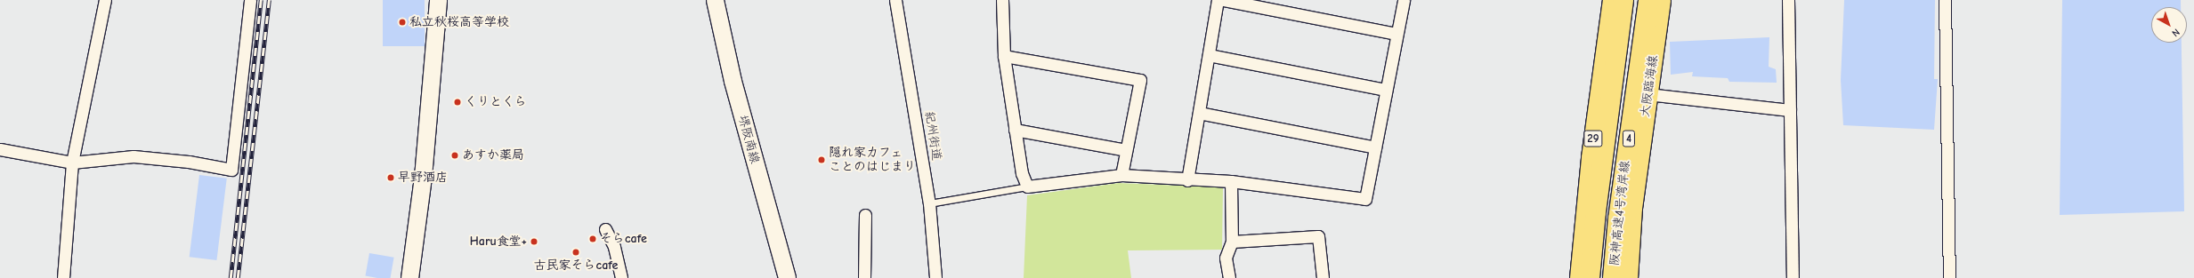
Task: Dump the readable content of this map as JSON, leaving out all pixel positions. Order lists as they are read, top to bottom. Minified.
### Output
{"streets":{"highway":["4","阪神高速4号湾岸線"],"main road":["大阪臨海線","29","堺阪南線"],"street":["紀州街道"]},"places":["私立秋桜高等学校","くりとくら","あすか薬局","隠れ家カフェ ことのはじまり","早野酒店","そらcafe","Haru食堂+","古民家そらcafe"],"north":"bottom right"}
